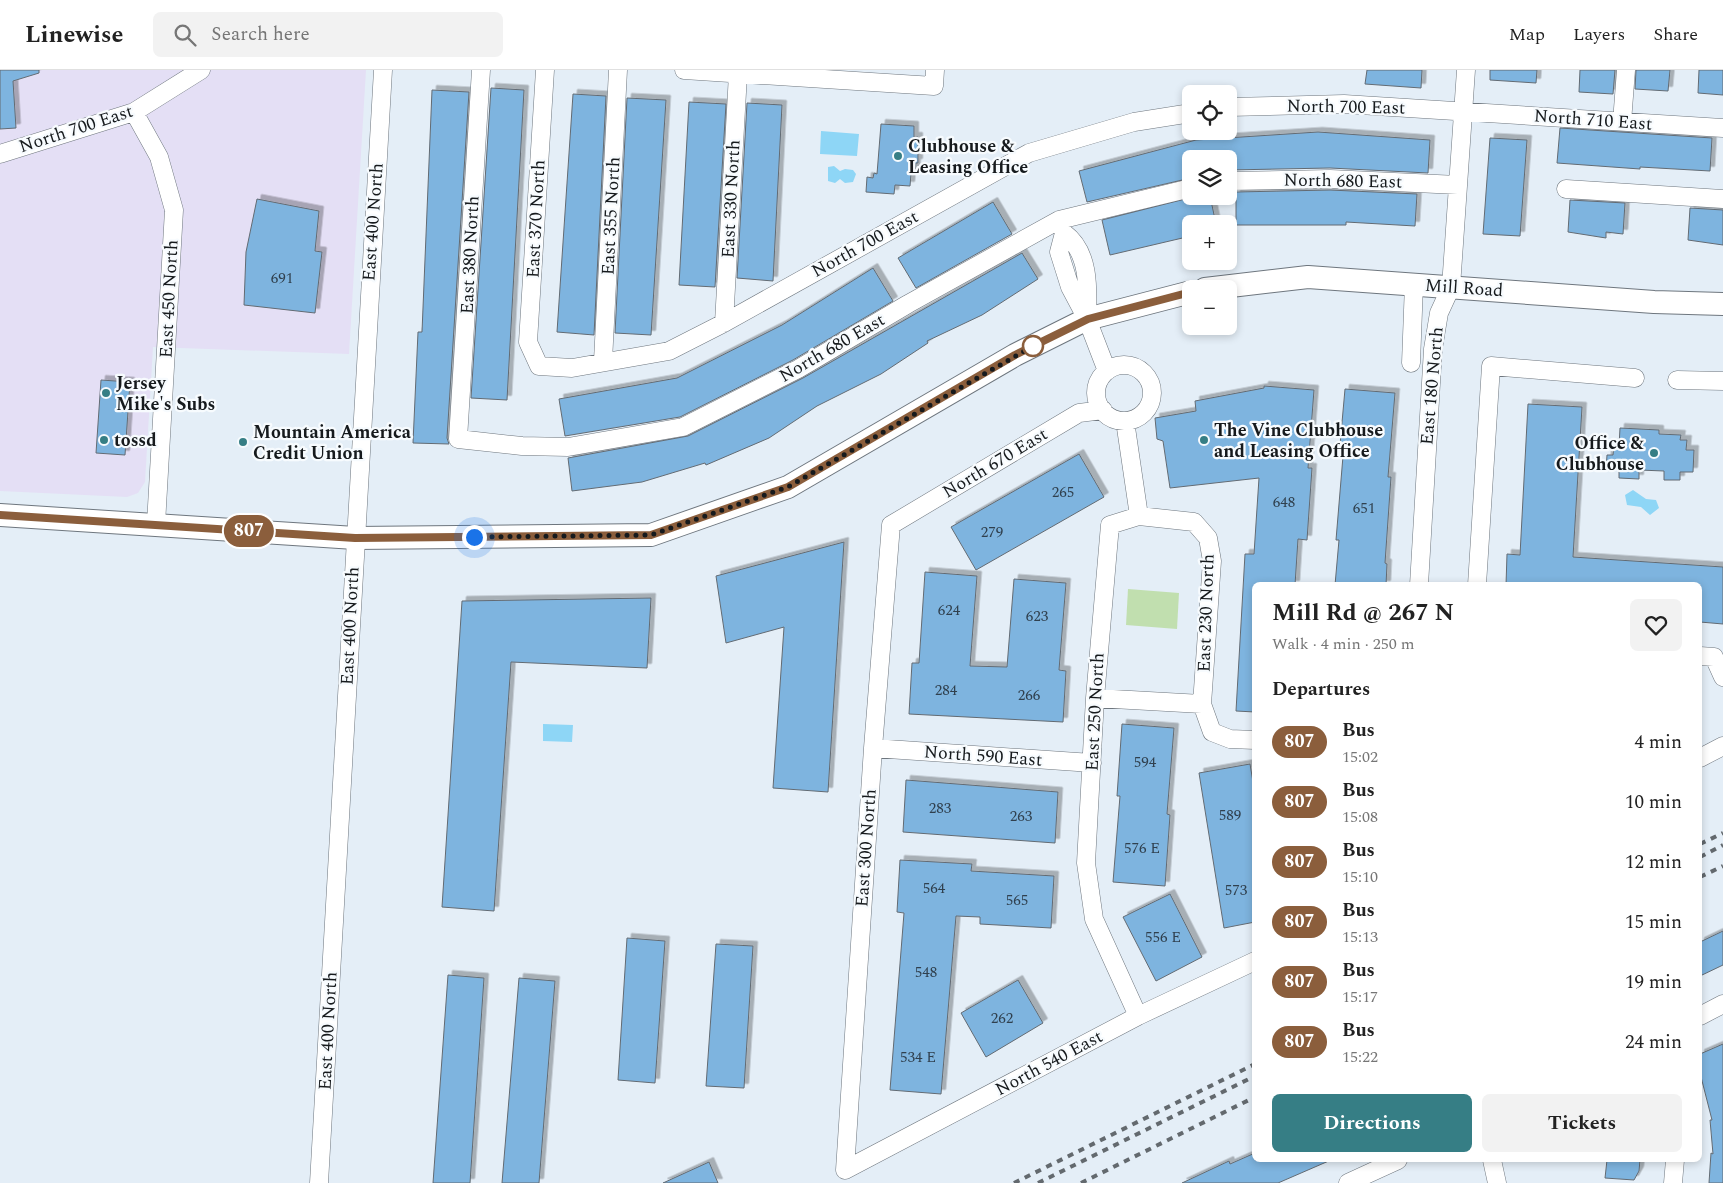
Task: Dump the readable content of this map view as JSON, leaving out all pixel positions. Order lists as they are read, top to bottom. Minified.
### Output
{"streets":{"main road":["Mill Road"],"street":["North 700 East","North 710 East","North 680 East","East 330 North","East 355 North","East 370 North","East 400 North","East 380 North","East 450 North","East 180 North","North 670 East","East 230 North","East 250 North","North 590 East","East 300 North","North 540 East"]},"crossings":[["North 700 East","North 710 East"],["North 700 East","East 330 North"],["North 700 East","East 355 North"],["North 700 East","East 370 North"],["North 700 East","East 450 North"],["North 700 East","East 180 North"],["North 710 East","East 180 North"],["North 680 East","East 380 North"],["North 680 East","East 180 North"],["Mill Road","East 180 North"],["North 670 East","East 300 North"],["East 230 North","East 250 North"],["East 250 North","North 590 East"],["East 250 North","North 540 East"],["North 590 East","East 300 North"],["East 300 North","North 540 East"]],"places":["Clubhouse & Leasing Office","Jersey Mike's Subs","tossd","The Vine Clubhouse and Leasing Office","Mountain America Credit Union","Office & Clubhouse"],"lines":["bus line 807"],"house_numbers":["691","265","648","651","279","624","623","284","266","594","283","589","263","576 E","564","573","565","556 E","548","262","534 E"],"page":{"header":"Linewise","search":"Search here","nav":["Map","Layers","Share"],"on_map":"807","map_buttons":["+","−"],"heading":[["Mill Rd @ 267 N","Walk · 4 min · 250 m"],"Departures"],"list":[{"mark":"807","name":"Bus","note":"15:02","value":"4 min"},{"mark":"807","name":"Bus","note":"15:08","value":"10 min"},{"mark":"807","name":"Bus","note":"15:10","value":"12 min"},{"mark":"807","name":"Bus","note":"15:13","value":"15 min"},{"mark":"807","name":"Bus","note":"15:17","value":"19 min"},{"mark":"807","name":"Bus","note":"15:22","value":"24 min"}],"buttons":["Directions","Tickets"]}}
